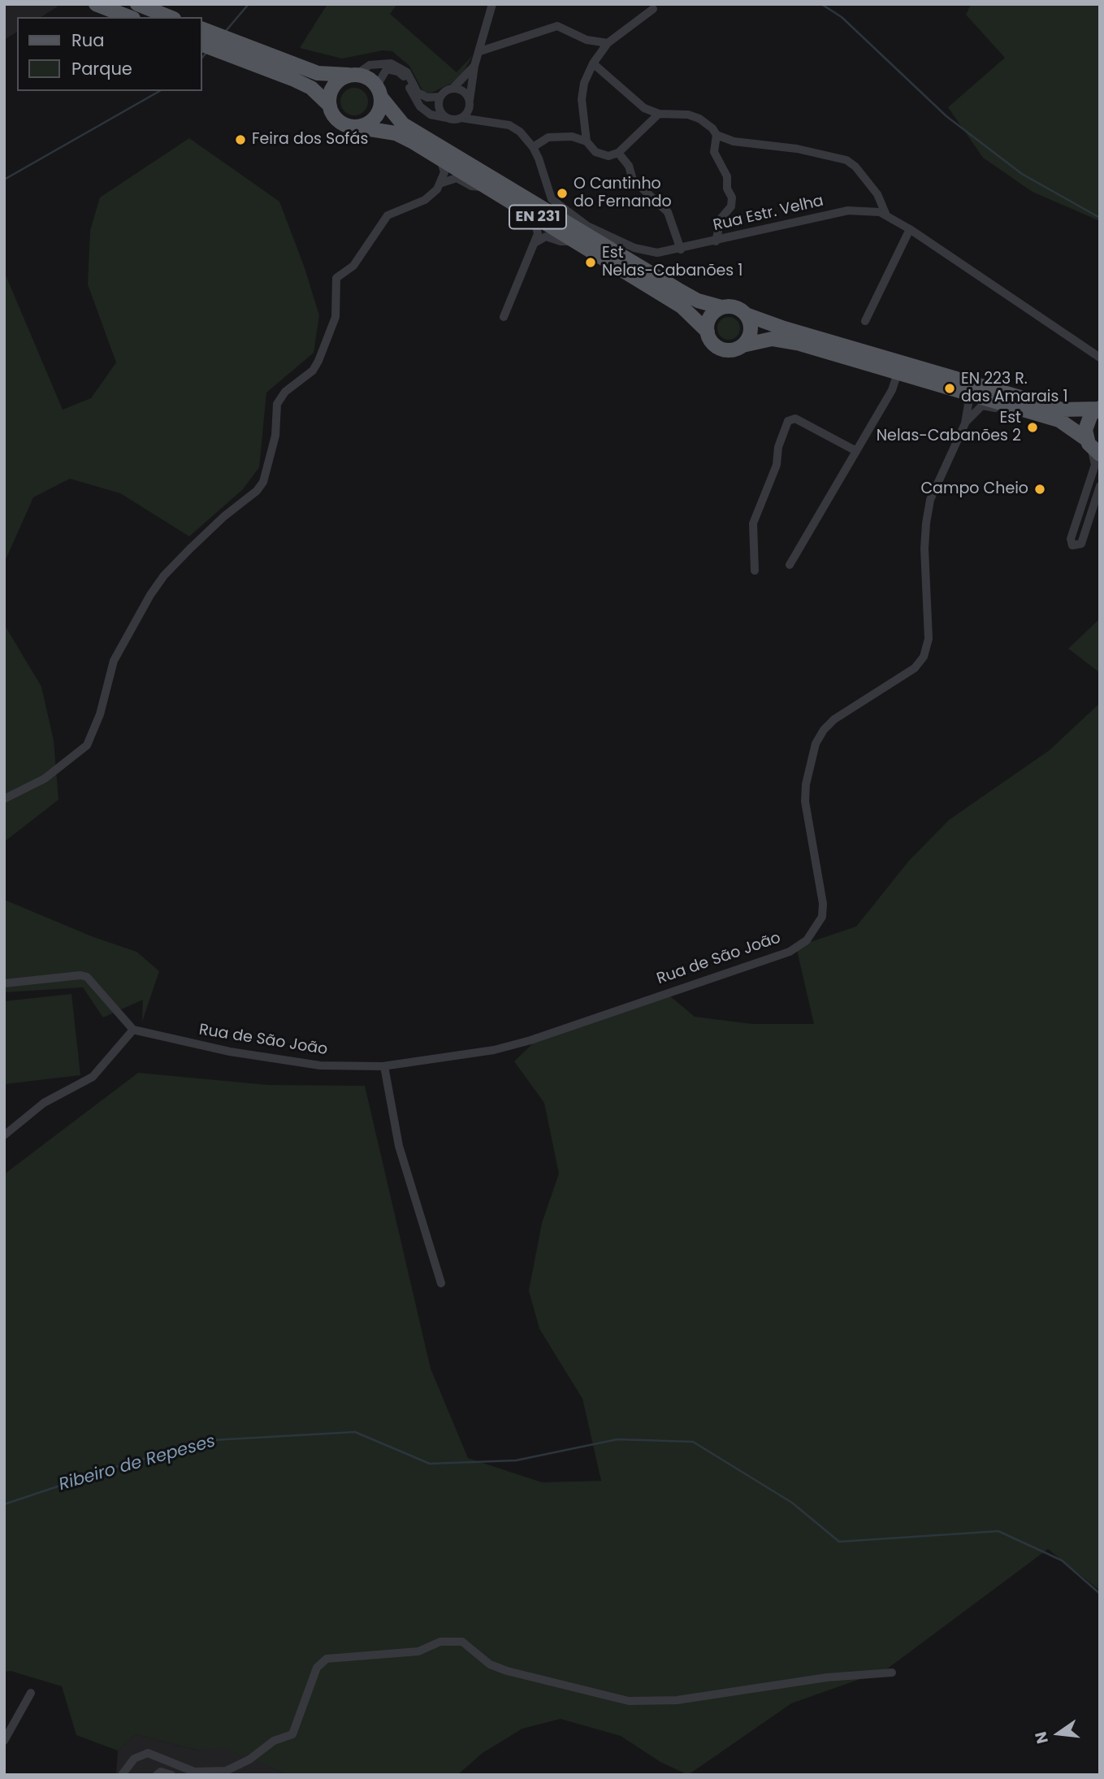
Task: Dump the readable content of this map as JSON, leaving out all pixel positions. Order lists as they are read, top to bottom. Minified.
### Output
{"streets":{"main road":["EN 231"],"street":["Rua Estr. Velha","Rua de São João"]},"water":["Ribeiro de Repeses"],"places":["Feira dos Sofás","O Cantinho do Fernando","Est Nelas-Cabanões 1","EN 223 R. das Amarais 1","Est Nelas-Cabanões 2","Campo Cheio"],"legend":["Rua","Parque"],"north":"left"}
